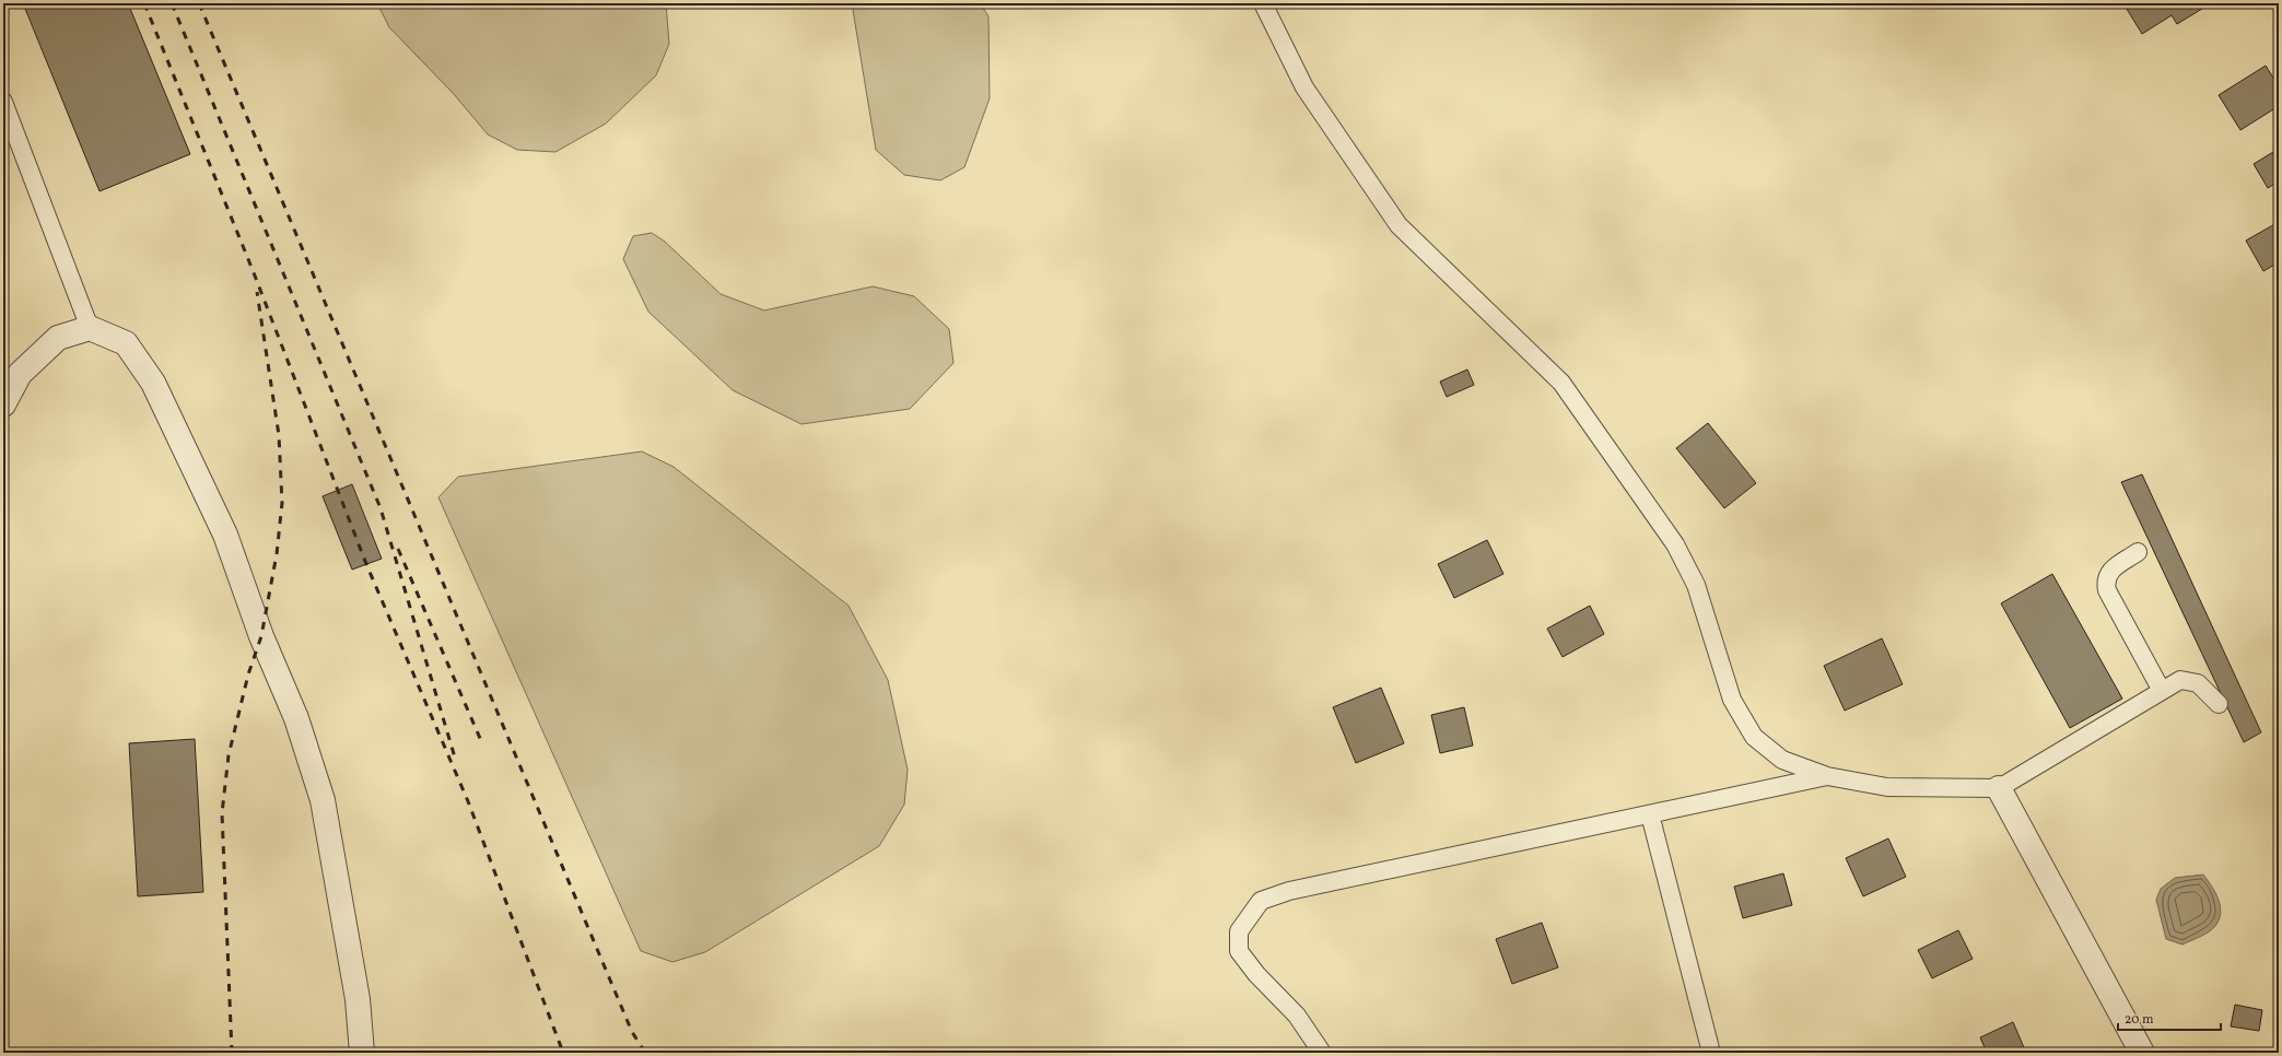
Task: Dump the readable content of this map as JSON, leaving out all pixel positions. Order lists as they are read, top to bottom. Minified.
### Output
{"scale_bar":"20 m"}
